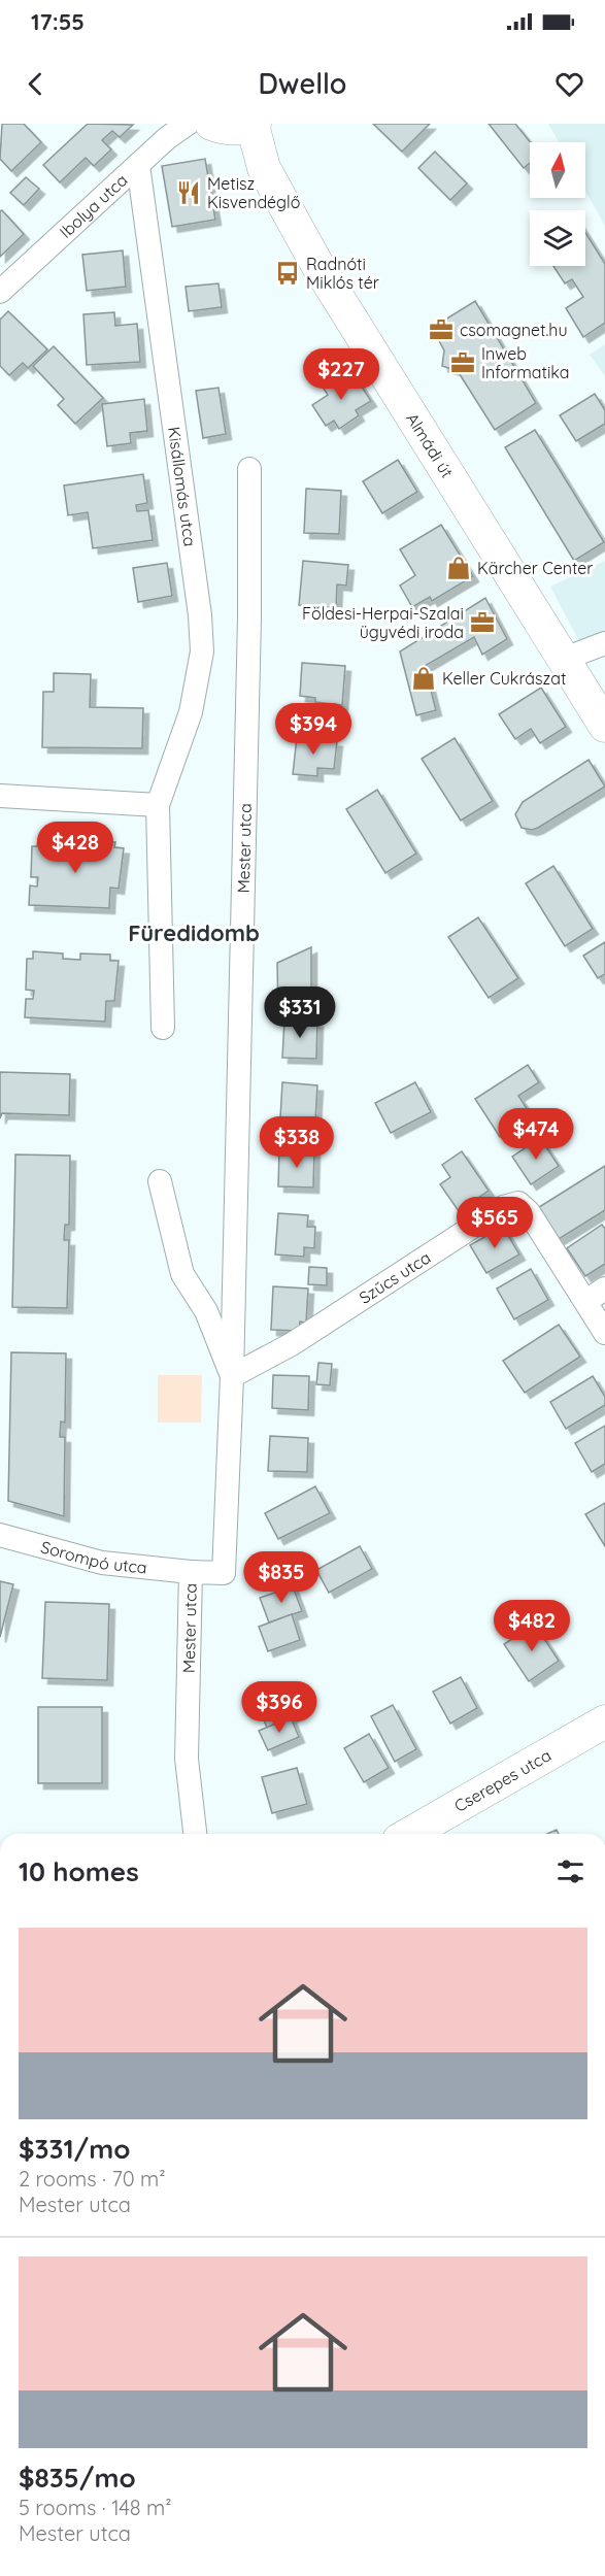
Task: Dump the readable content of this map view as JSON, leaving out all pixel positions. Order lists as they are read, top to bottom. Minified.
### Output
{"streets":{"street":["Ibolya utca","Almádi út","Kisállomás utca","Mester utca","Szűcs utca","Sorompó utca","Cserepes utca"]},"crossings":[["Ibolya utca","Kisállomás utca"],["Mester utca","Szűcs utca"],["Mester utca","Sorompó utca"]],"districts":["Füredidomb"],"places":{"restaurant":["Metisz Kisvendéglő"],"bus stop":["Radnóti Miklós tér"],"office":["csomagnet.hu","Inweb Informatika","Földesi-Herpai-Szalai ügyvédi iroda"],"shop":["Kärcher Center","Keller Cukrászat"]},"north":"top","page":{"status":"17:55","header":"Dwello","price":["$227","$394","$428","$331","$474","$338","$565","$835","$482","$396"],"heading":"10 homes","list":[{"name":"$331/mo","note":"2 rooms · 70 m² · Mester utca"},{"name":"$835/mo","note":"5 rooms · 148 m² · Mester utca"}]}}
